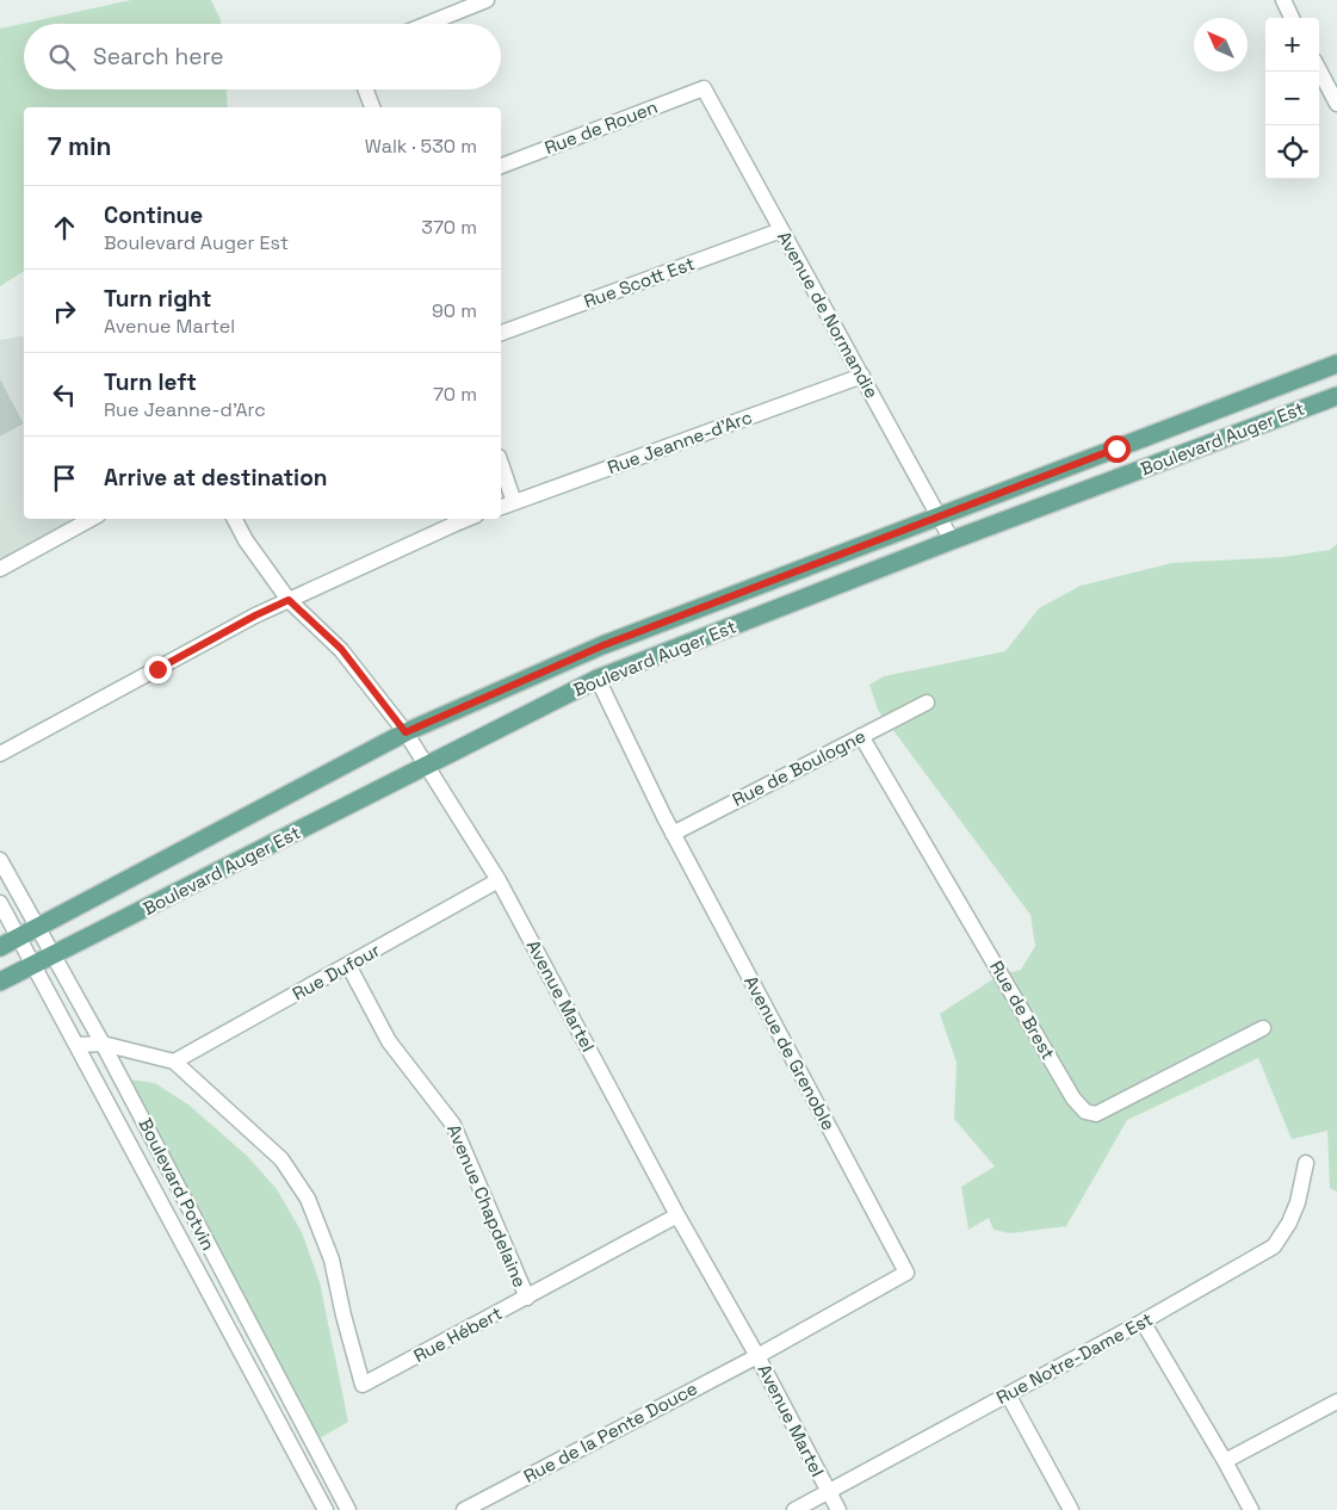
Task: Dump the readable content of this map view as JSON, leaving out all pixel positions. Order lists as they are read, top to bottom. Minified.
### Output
{"streets":{"main road":["Boulevard Auger Est"],"street":["Rue de Rouen","Rue Scott Est","Avenue de Normandie","Rue Jeanne-d'Arc","Rue de Boulogne","Rue Dufour","Avenue Martel","Rue de Brest","Avenue de Grenoble","Boulevard Potvin","Avenue Chapdelaine","Rue Hébert","Rue Notre-Dame Est","Rue de la Pente Douce"]},"crossings":[["Rue de Rouen","Avenue de Normandie"],["Rue Scott Est","Avenue de Normandie"],["Avenue de Normandie","Boulevard Auger Est"],["Avenue de Normandie","Rue Jeanne-d'Arc"],["Boulevard Auger Est","Avenue Martel"],["Boulevard Auger Est","Avenue de Grenoble"],["Boulevard Auger Est","Boulevard Potvin"],["Rue de Boulogne","Rue de Brest"],["Rue de Boulogne","Avenue de Grenoble"],["Rue Dufour","Avenue Martel"],["Rue Dufour","Avenue Chapdelaine"],["Rue Dufour","Rue Hébert"],["Avenue Martel","Avenue de Grenoble"],["Avenue Martel","Rue Hébert"],["Avenue Martel","Rue Notre-Dame Est"],["Avenue Martel","Rue de la Pente Douce"],["Avenue de Grenoble","Rue de la Pente Douce"],["Avenue Chapdelaine","Rue Hébert"]],"north":"top left","page":{"map_buttons":["+","−"],"search":"Search here","heading":["7 min","Walk · 530 m"],"list":[["Continue","Boulevard Auger Est","370 m"],["Turn right","Avenue Martel","90 m"],["Turn left","Rue Jeanne-d'Arc","70 m"],"Arrive at destination"]}}
